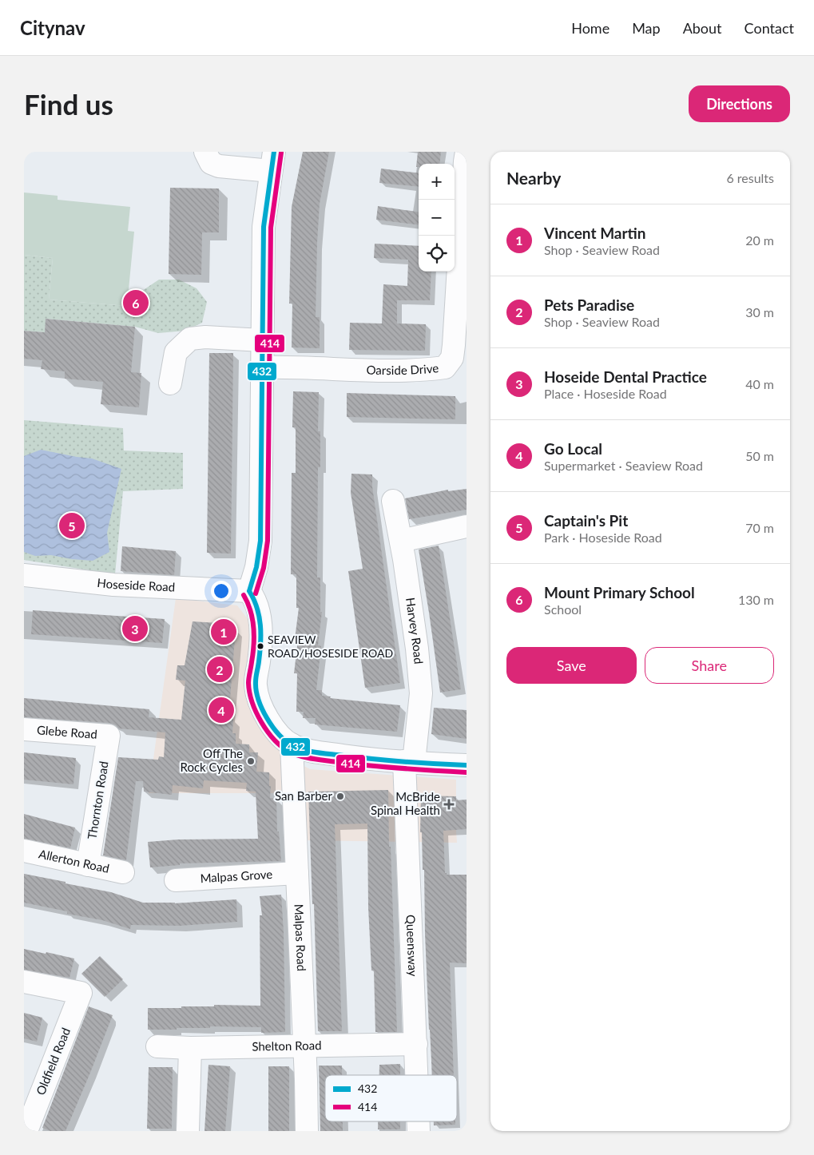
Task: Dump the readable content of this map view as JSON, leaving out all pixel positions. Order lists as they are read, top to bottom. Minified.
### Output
{"streets":{"street":["Oarside Drive","Hoseside Road","Harvey Road","Glebe Road","Thornton Road","Allerton Road","Malpas Grove","Malpas Road","Queensway","Shelton Road","Oldfield Road"]},"crossings":[["Harvey Road","Queensway"],["Glebe Road","Thornton Road"],["Thornton Road","Allerton Road"],["Malpas Grove","Malpas Road"],["Malpas Road","Shelton Road"],["Queensway","Shelton Road"]],"places":{"other":["SEAVIEW ROAD/HOSESIDE ROAD","Off The Rock Cycles","San Barber"],"health":["McBride Spinal Health"]},"lines":["transit line 432","transit line 414"],"legend":["432","414"],"page":{"header":"Citynav","nav":["Home","Map","About","Contact"],"buttons":["Directions",["Save","Share"]],"title":"Find us","heading":["Nearby","6 results"],"map_buttons":["+","−"],"list":[{"mark":"1","name":"Vincent Martin","note":"Shop · Seaview Road","value":"20 m"},{"mark":"2","name":"Pets Paradise","note":"Shop · Seaview Road","value":"30 m"},{"mark":"3","name":"Hoseide Dental Practice","note":"Place · Hoseside Road","value":"40 m"},{"mark":"4","name":"Go Local","note":"Supermarket · Seaview Road","value":"50 m"},{"mark":"5","name":"Captain's Pit","note":"Park · Hoseside Road","value":"70 m"},{"mark":"6","name":"Mount Primary School","note":"School","value":"130 m"}],"pins":["6","5","3","1","2","4"]}}
